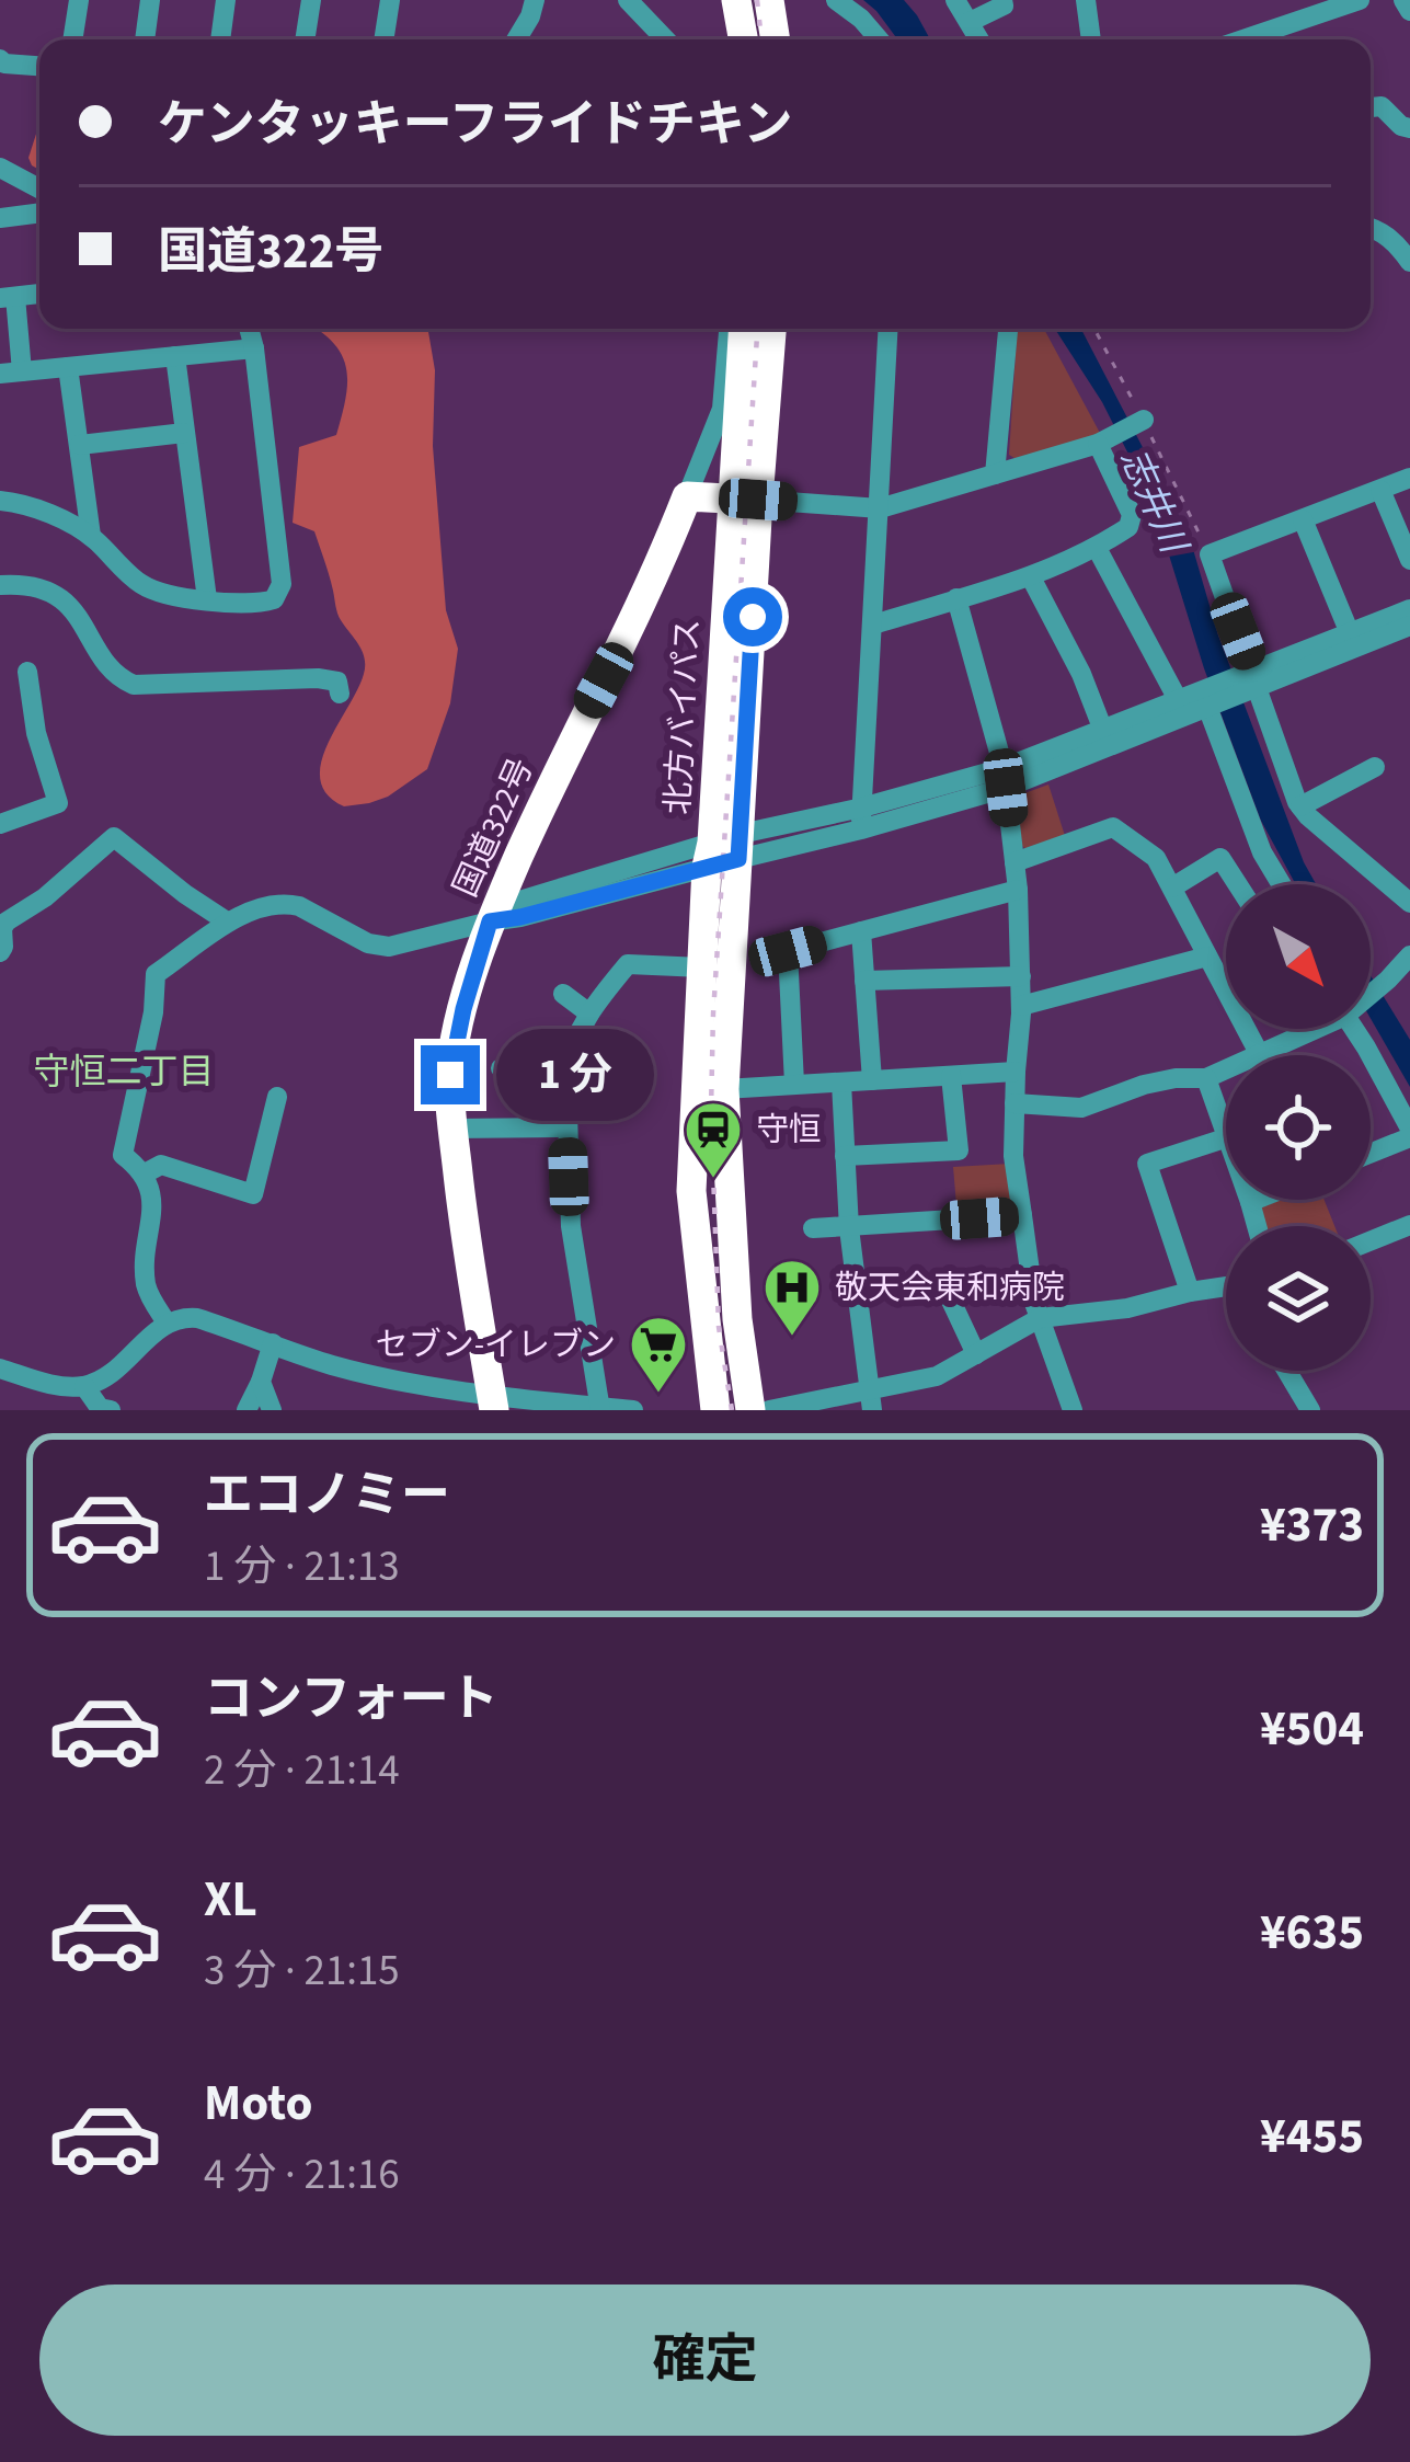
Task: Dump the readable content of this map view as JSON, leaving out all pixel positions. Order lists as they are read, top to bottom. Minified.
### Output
{"streets":{"highway":["北方バイパス","国道322号"]},"districts":["守恒二丁目"],"water":["志井川"],"places":{"station":["守恒"],"hospital":["敬天会東和病院"],"supermarket":["セブン-イレブン"]},"north":"bottom right","page":{"banner":["ケンタッキーフライドチキン","国道322号"],"bubble":"1 分","list":[{"name":"エコノミー","note":"1 分 · 21:13","value":"¥373"},{"name":"コンフォート","note":"2 分 · 21:14","value":"¥504"},{"name":"XL","note":"3 分 · 21:15","value":"¥635"},{"name":"Moto","note":"4 分 · 21:16","value":"¥455"}],"buttons":"確定"}}
